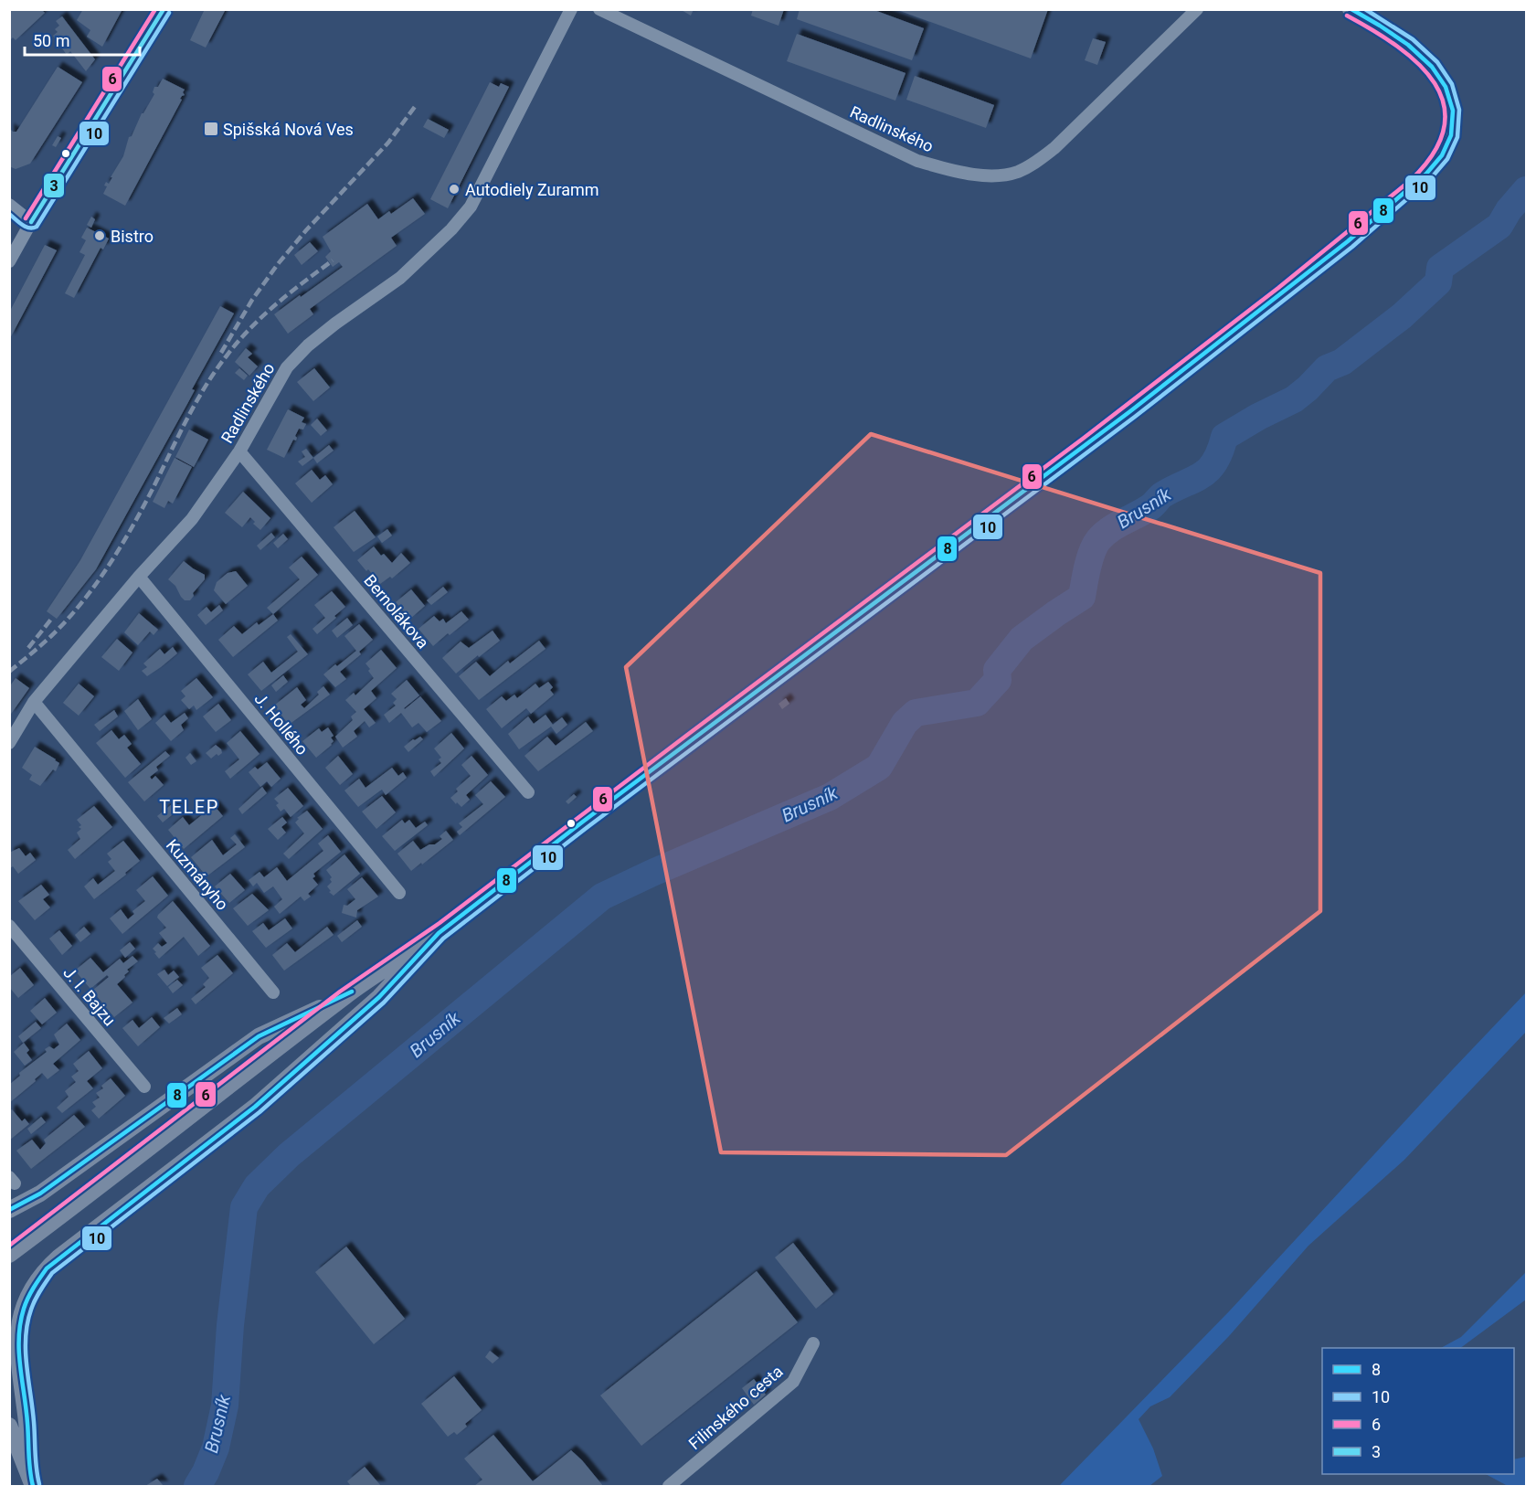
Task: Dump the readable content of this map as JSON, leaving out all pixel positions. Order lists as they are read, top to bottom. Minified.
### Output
{"streets":{"street":["Radlinského","Bernolákova","J. Hollého","Kuzmányho","J. I. Bajzu","Filinského cesta"]},"crossings":[["Radlinského","Bernolákova"],["Radlinského","J. Hollého"],["Radlinského","Kuzmányho"]],"districts":["TELEP"],"water":["Brusník"],"places":{"transit":["Spišská Nová Ves"],"other":["Autodiely Zuramm","Bistro"]},"lines":["transit line 8","transit line 10","transit line 6","transit line 3"],"legend":["8","10","6","3"],"scale_bar":"50 m"}
